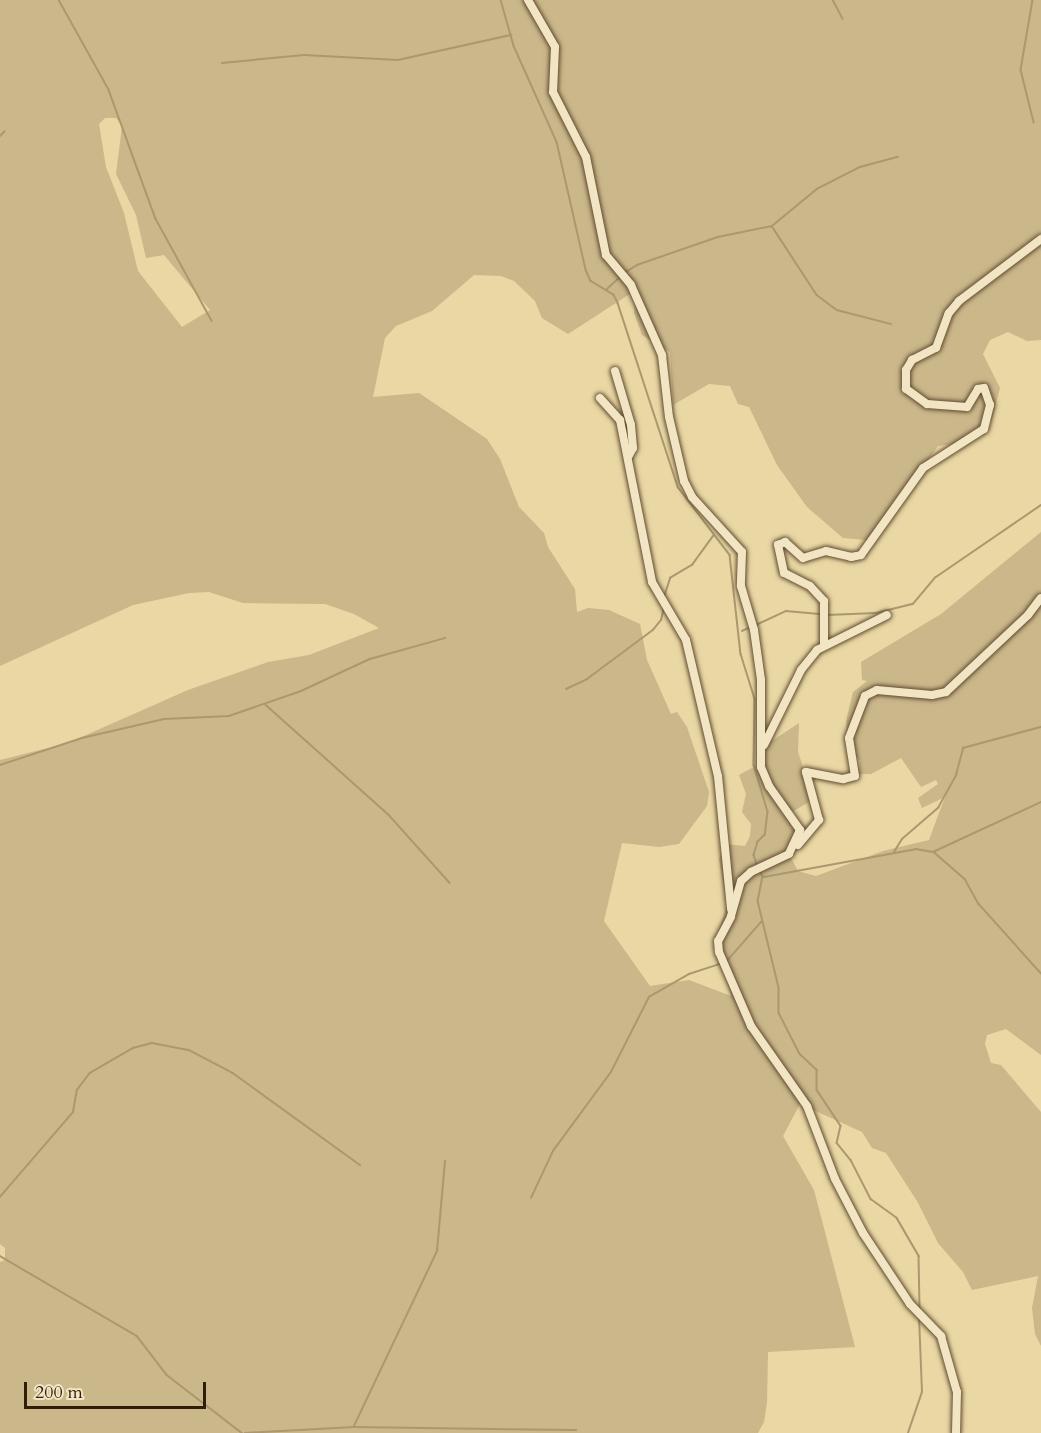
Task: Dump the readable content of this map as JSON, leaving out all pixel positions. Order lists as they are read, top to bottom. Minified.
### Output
{"scale_bar":"200 m"}
